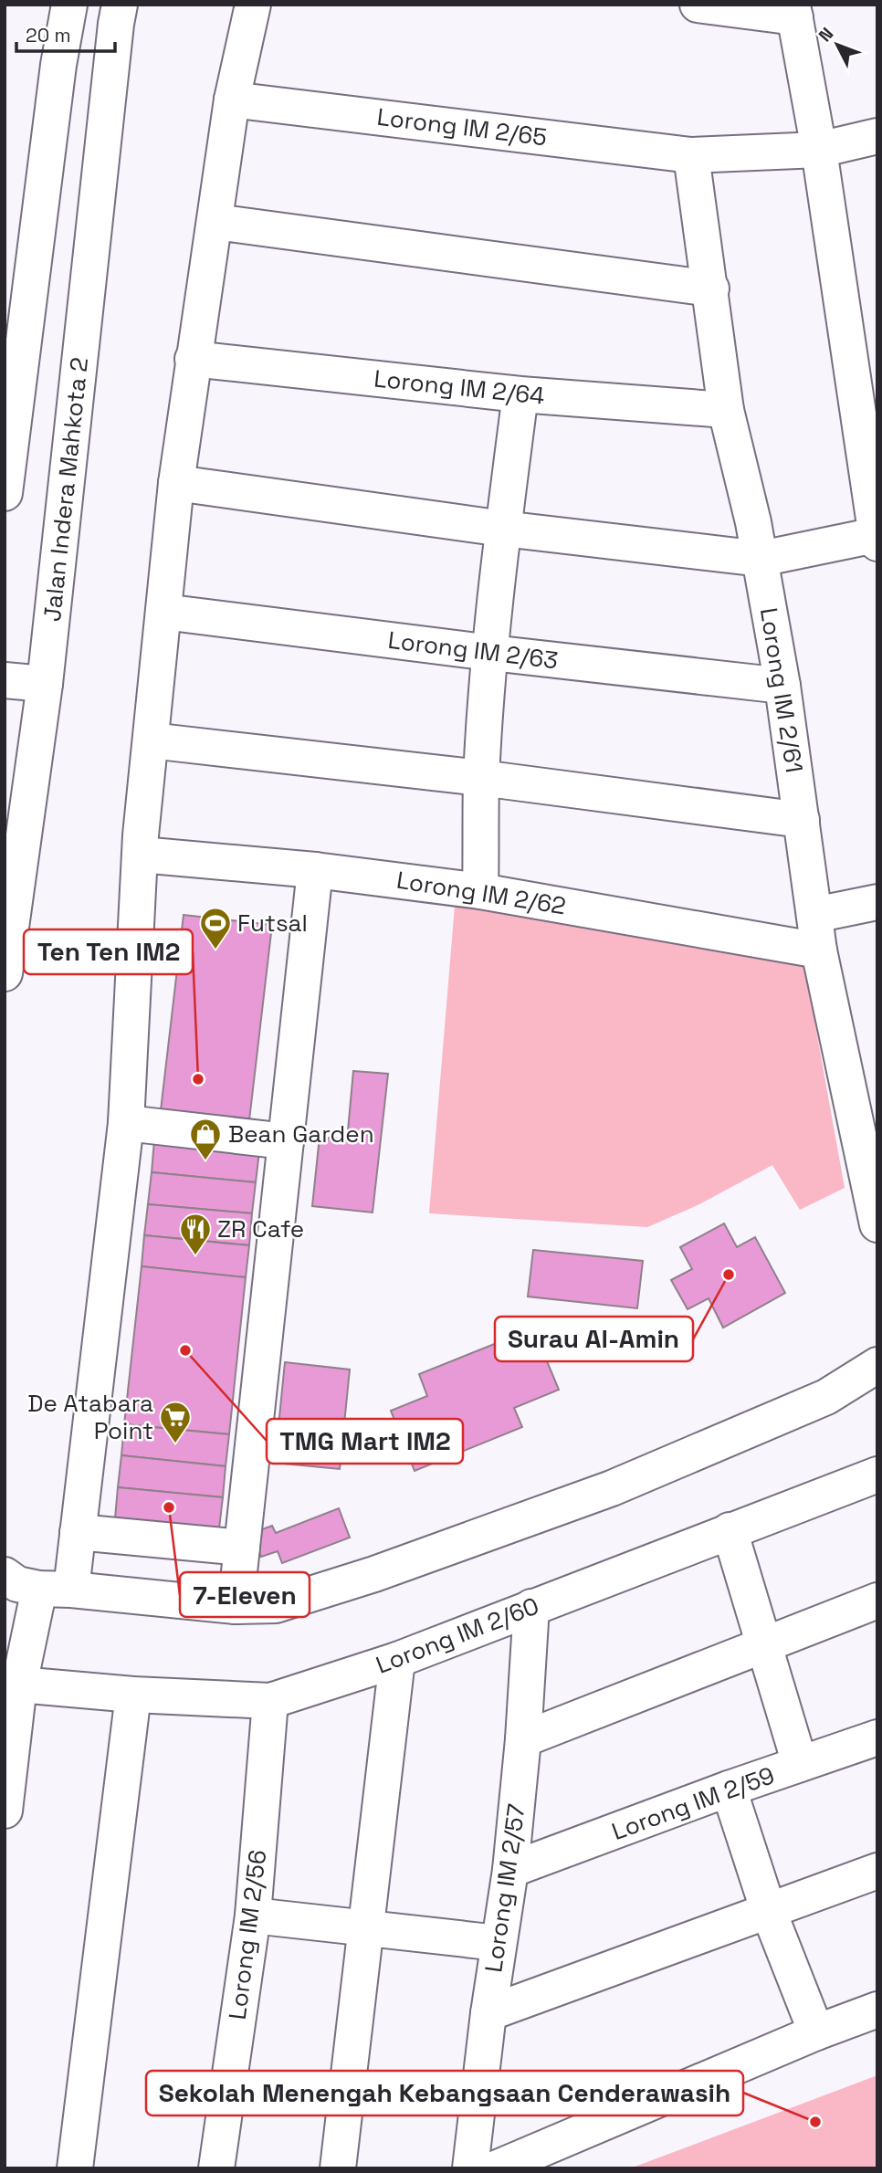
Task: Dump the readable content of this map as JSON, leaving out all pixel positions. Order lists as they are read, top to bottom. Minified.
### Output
{"streets":{"street":["Lorong IM 2/65","Lorong IM 2/64","Jalan Indera Mahkota 2","Lorong IM 2/63","Lorong IM 2/61","Lorong IM 2/62","Lorong IM 2/60","Lorong IM 2/59","Lorong IM 2/57","Lorong IM 2/56"]},"crossings":[["Lorong IM 2/65","Lorong IM 2/61"],["Lorong IM 2/64","Lorong IM 2/61"],["Lorong IM 2/63","Lorong IM 2/61"],["Lorong IM 2/61","Lorong IM 2/62"],["Lorong IM 2/60","Lorong IM 2/57"],["Lorong IM 2/60","Lorong IM 2/56"],["Lorong IM 2/59","Lorong IM 2/57"]],"places":{"sports":["Futsal"],"other":["Ten Ten IM2","Surau Al-Amin","TMG Mart IM2","7-Eleven","Sekolah Menengah Kebangsaan Cenderawasih"],"shop":["Bean Garden"],"restaurant":["ZR Cafe"],"supermarket":["De Atabara Point"]},"scale_bar":"20 m","north":"top left"}
